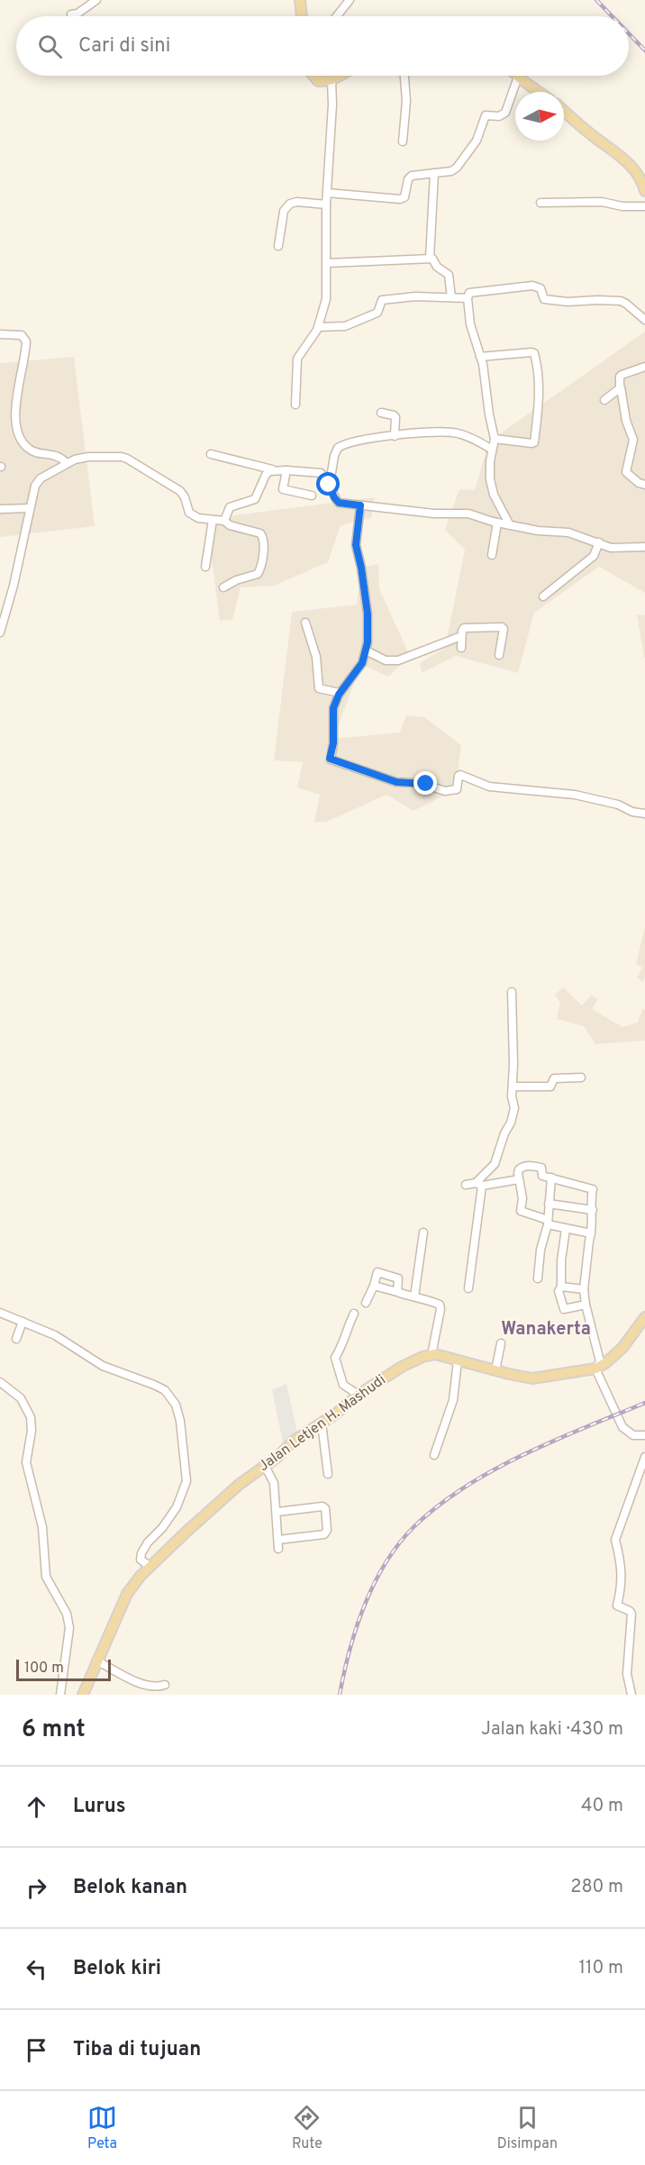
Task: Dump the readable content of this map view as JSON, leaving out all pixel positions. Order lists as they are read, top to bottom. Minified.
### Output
{"streets":{"main road":["Jalan Letjen H. Mashudi"]},"districts":["Wanakerta"],"scale_bar":"100 m","north":"right","page":{"search":"Cari di sini","scale":"100 m","heading":["6 mnt","Jalan kaki · 430 m"],"list":[["Lurus","40 m"],["Belok kanan","280 m"],["Belok kiri","110 m"],"Tiba di tujuan"],"nav":["Peta","Rute","Disimpan"]}}
